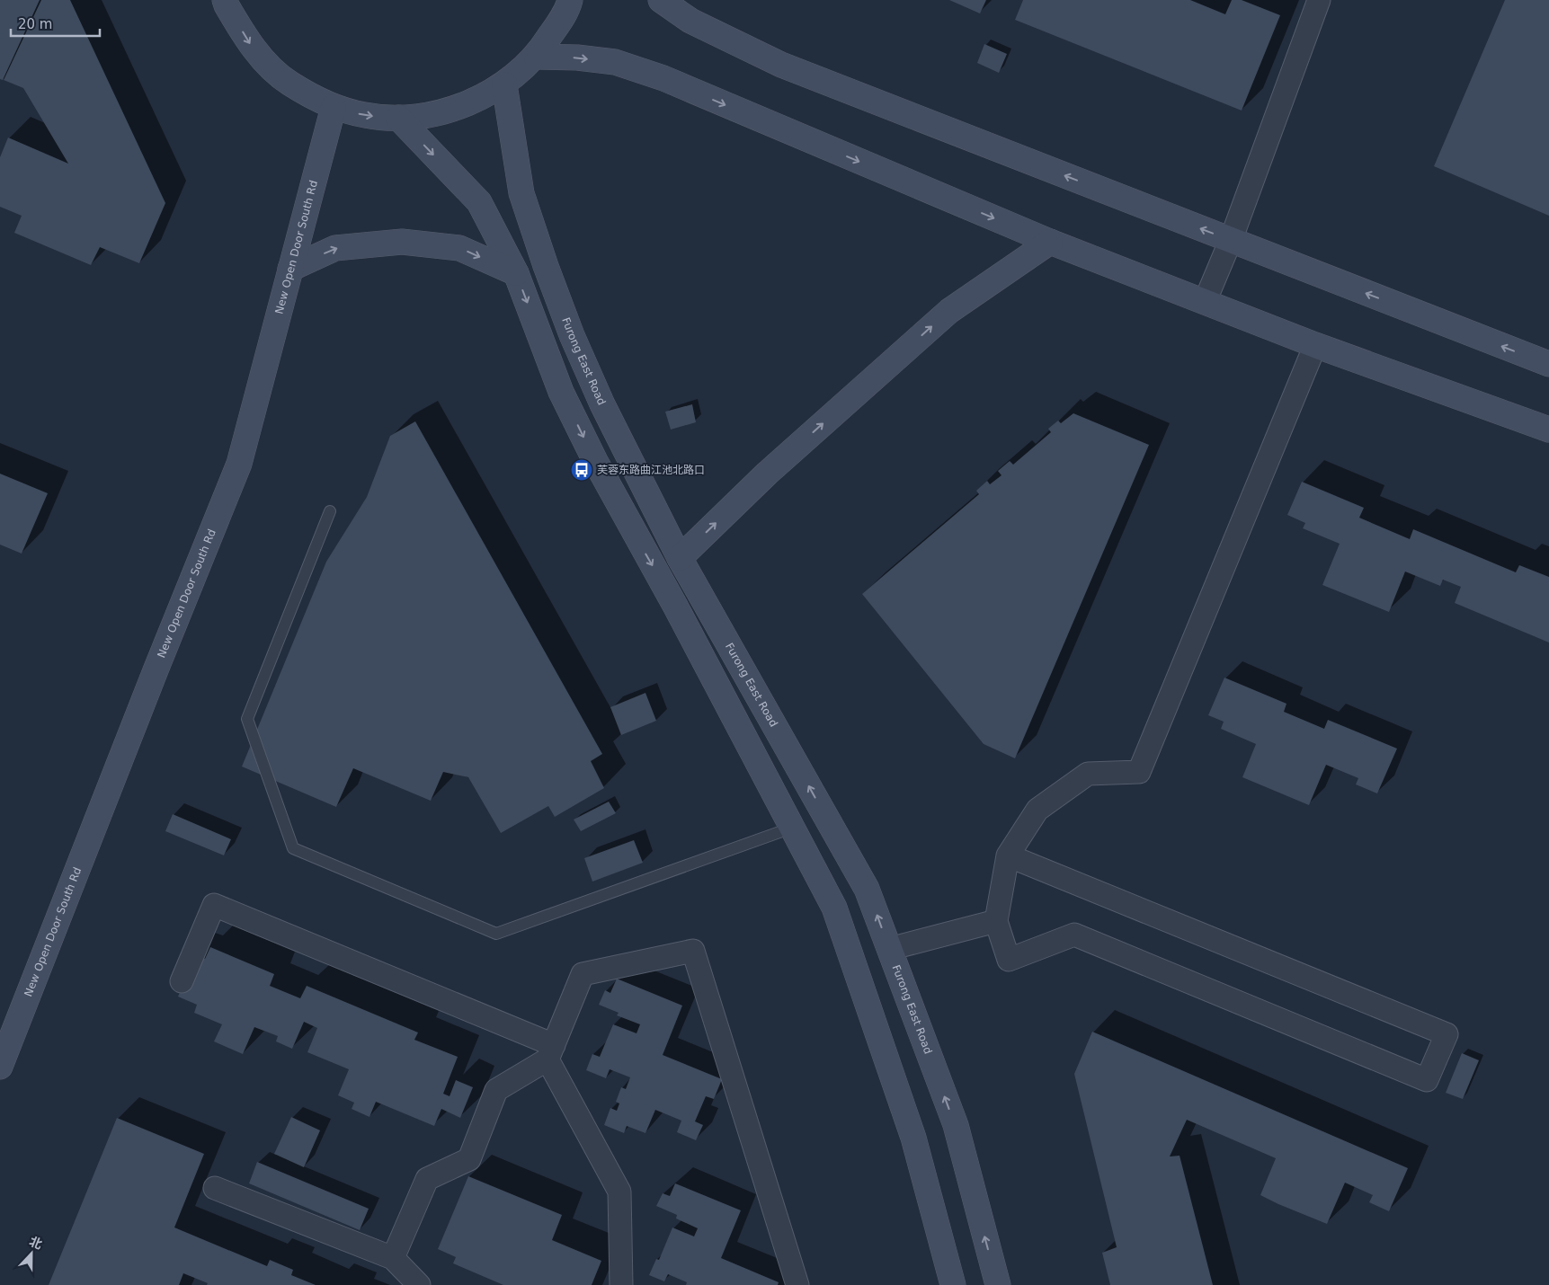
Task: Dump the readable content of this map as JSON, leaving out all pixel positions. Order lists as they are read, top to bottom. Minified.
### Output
{"streets":{"main road":["New Open Door South Rd","Furong East Road"]},"places":{"bus stop":["芙蓉东路曲江池北路口"]},"scale_bar":"20 m","north":"top"}
